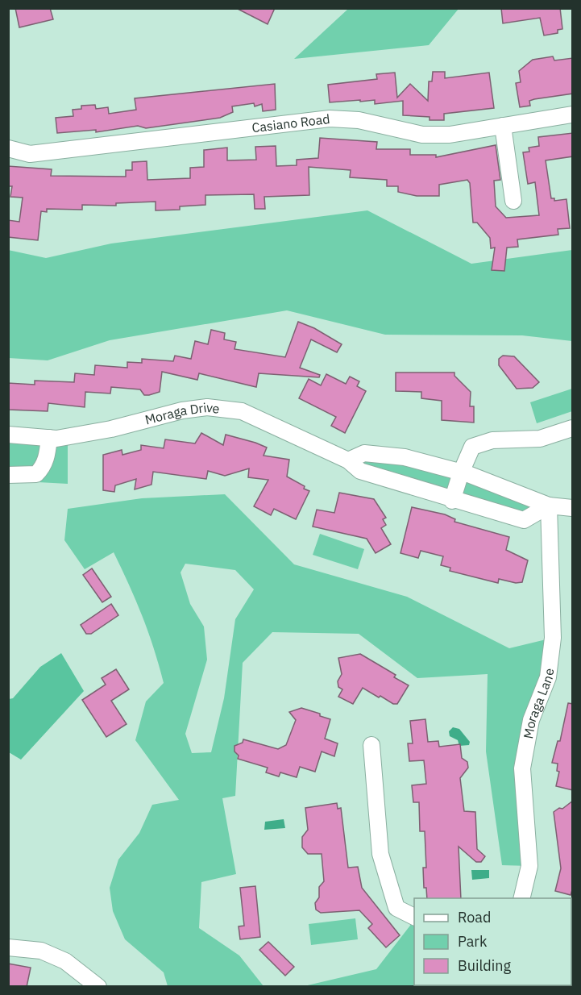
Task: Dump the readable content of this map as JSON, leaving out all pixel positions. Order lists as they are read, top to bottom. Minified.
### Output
{"streets":{"street":["Casiano Road","Moraga Drive","Moraga Lane"]},"crossings":[["Moraga Drive","Moraga Lane"]],"legend":["Road","Park","Building"]}
